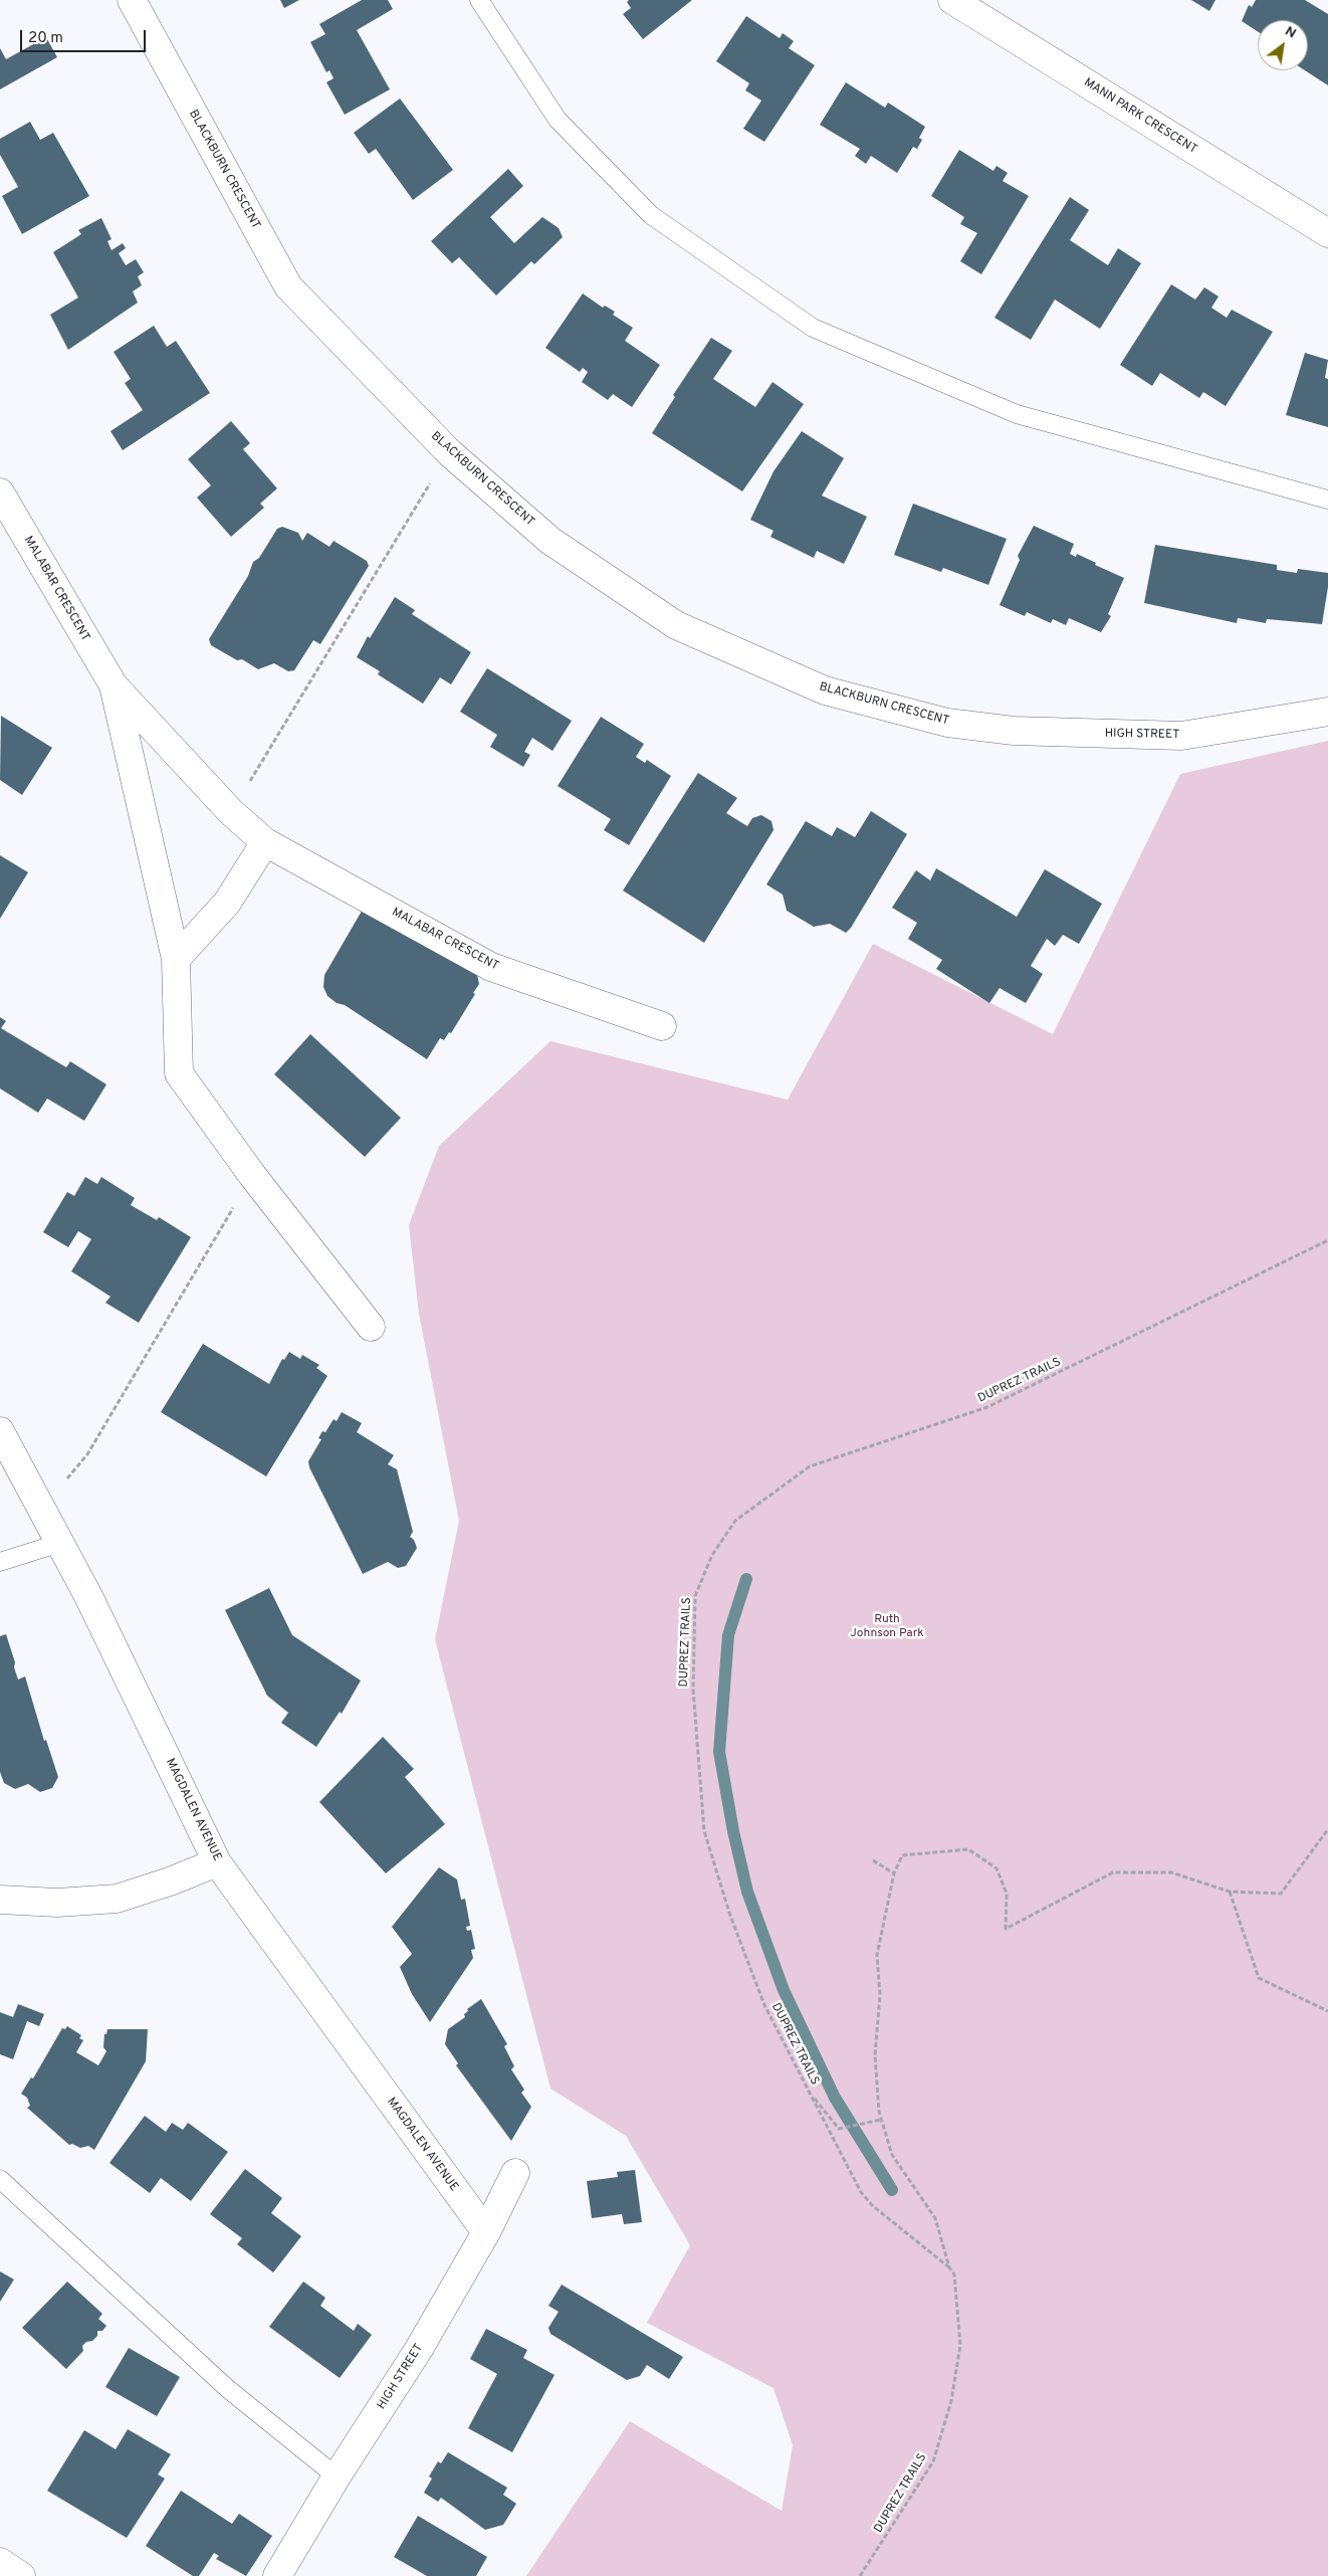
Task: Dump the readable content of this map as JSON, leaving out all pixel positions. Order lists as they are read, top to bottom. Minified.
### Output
{"streets":{"street":["MANN PARK CRESCENT","BLACKBURN CRESCENT","MALABAR CRESCENT","HIGH STREET","MAGDALEN AVENUE"],"path":["DUPREZ TRAILS"]},"crossings":[["BLACKBURN CRESCENT","HIGH STREET"],["HIGH STREET","MAGDALEN AVENUE"]],"parks":["Ruth Johnson Park"],"scale_bar":"20 m","north":"top right"}
